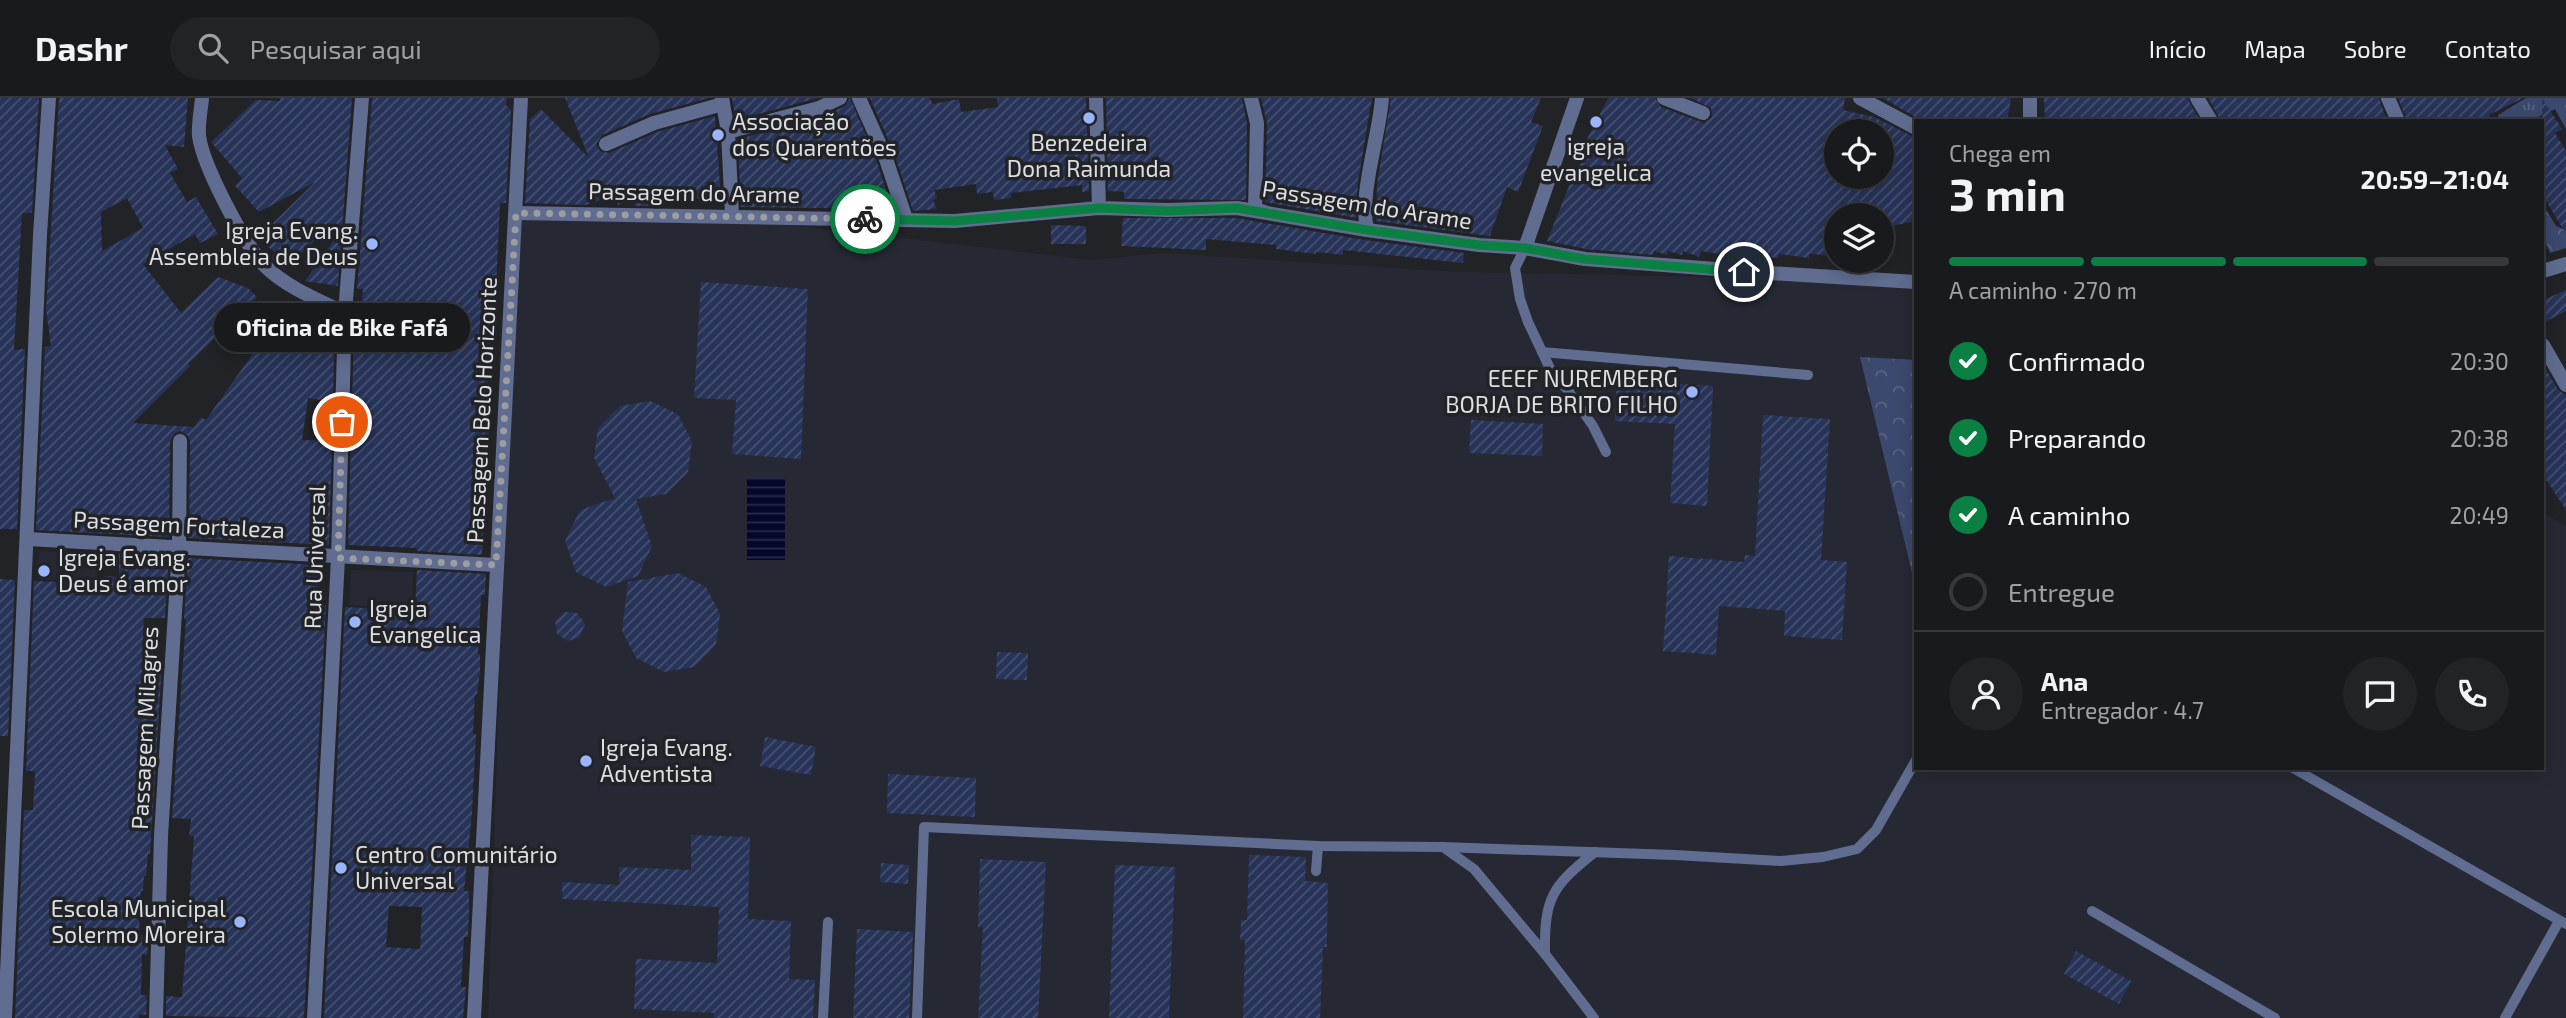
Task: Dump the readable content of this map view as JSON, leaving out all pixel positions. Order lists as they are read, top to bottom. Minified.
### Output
{"streets":{"street":["Passagem do Arame","Passagem Belo Horizonte","Passagem Fortaleza","Rua Universal","Passagem Milagres"]},"crossings":[["Passagem do Arame","Passagem Belo Horizonte"],["Passagem Belo Horizonte","Passagem Fortaleza"],["Passagem Fortaleza","Rua Universal"],["Passagem Fortaleza","Passagem Milagres"]],"places":["Benzedeira Dona Raimunda","igreja evangelica","Associação dos Quarentões","Igreja Evang. Assembleia de Deus","EEEF NUREMBERG BORJA DE BRITO FILHO","Oficina de Bike Fafá","Igreja Evang. Deus é amor","Igreja Evangelica","Igreja Evang. Adventista","Centro Comunitário Universal","Escola Municipal Solermo Moreira"],"page":{"header":"Dashr","search":"Pesquisar aqui","nav":["Início","Mapa","Sobre","Contato"],"heading":["3 min","Chega em","20:59–21:04"],"panel":["Ana","Entregador · 4.7"],"bar":"A caminho · 270 m","bubble":"Oficina de Bike Fafá","list":[["Confirmado","20:30"],["Preparando","20:38"],["A caminho","20:49"],"Entregue"]}}
